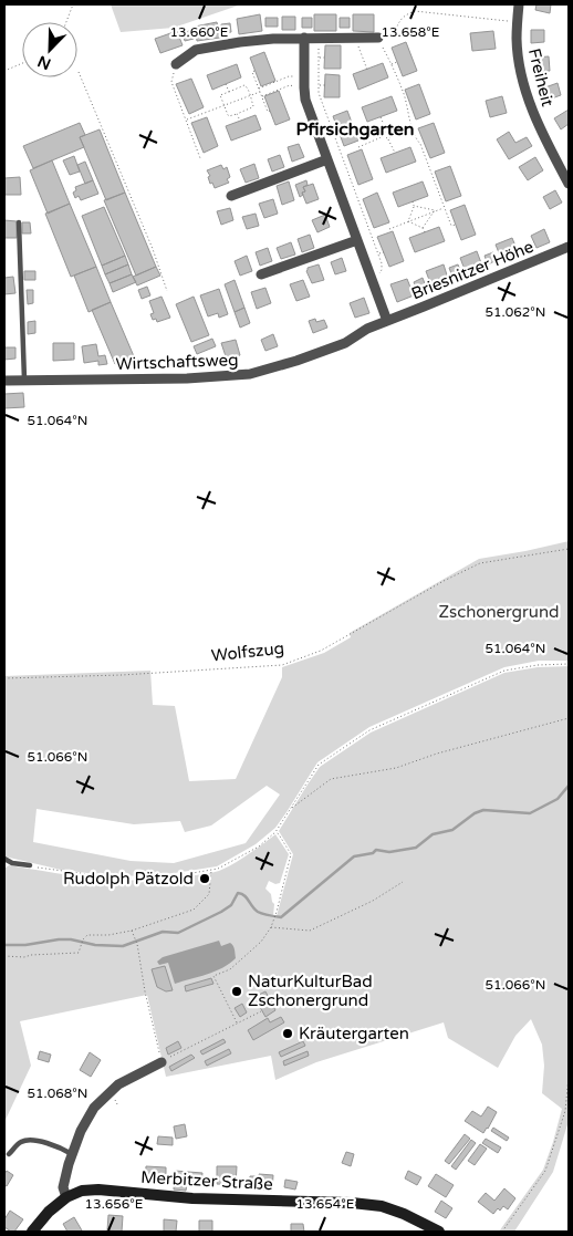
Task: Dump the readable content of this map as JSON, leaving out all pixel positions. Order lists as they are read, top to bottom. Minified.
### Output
{"streets":{"street":["Freiheit","Briesnitzer Höhe","Wirtschaftsweg","Merbitzer Straße"],"path":["Wolfszug"]},"crossings":[["Briesnitzer Höhe","Wirtschaftsweg"]],"districts":["Pfirsichgarten"],"parks":["Zschonergrund"],"places":["Rudolph Pätzold","NaturKulturBad Zschonergrund","Kräutergarten"],"north":"bottom left","coordinates":["13.660°E","13.658°E","51.062°N","51.064°N","51.066°N","51.068°N","13.656°E","13.654°E"]}
